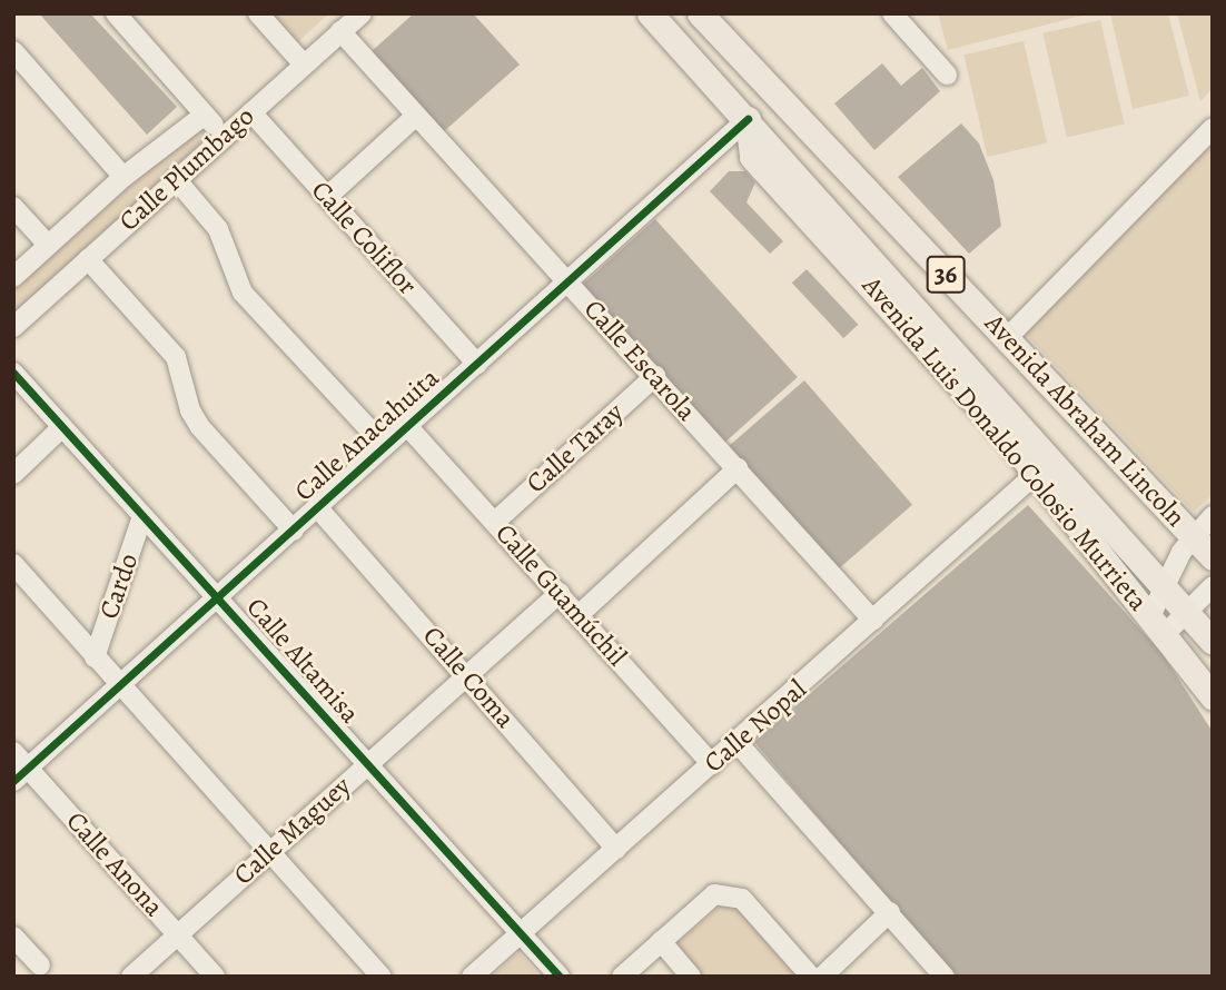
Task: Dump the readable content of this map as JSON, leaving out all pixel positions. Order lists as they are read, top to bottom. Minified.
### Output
{"streets":{"main road":["36","Avenida Abraham Lincoln","Avenida Luis Donaldo Colosio Murrieta"],"street":["Calle Plumbago","Calle Coliflor","Calle Escarola","Calle Anacahuita","Calle Taray","Cardo","Calle Guamúchil","Calle Altamisa","Calle Coma","Calle Nopal","Calle Maguey","Calle Anona"]},"crossings":[["Calle Plumbago","Calle Coliflor"],["Calle Plumbago","Calle Escarola"],["Calle Coliflor","Calle Anacahuita"],["36","Calle Anacahuita"],["36","Avenida Luis Donaldo Colosio Murrieta"],["Calle Escarola","Calle Anacahuita"],["Calle Escarola","Calle Taray"],["Calle Escarola","Calle Nopal"],["Calle Anacahuita","Avenida Luis Donaldo Colosio Murrieta"],["Calle Anacahuita","Calle Guamúchil"],["Calle Anacahuita","Calle Altamisa"],["Calle Anacahuita","Calle Coma"],["Calle Anacahuita","Calle Anona"],["Avenida Luis Donaldo Colosio Murrieta","Calle Nopal"],["Calle Taray","Calle Guamúchil"],["Cardo","Calle Altamisa"],["Calle Guamúchil","Calle Nopal"],["Calle Guamúchil","Calle Maguey"],["Calle Altamisa","Calle Nopal"],["Calle Altamisa","Calle Maguey"],["Calle Coma","Calle Nopal"],["Calle Coma","Calle Maguey"],["Calle Maguey","Calle Anona"]]}
